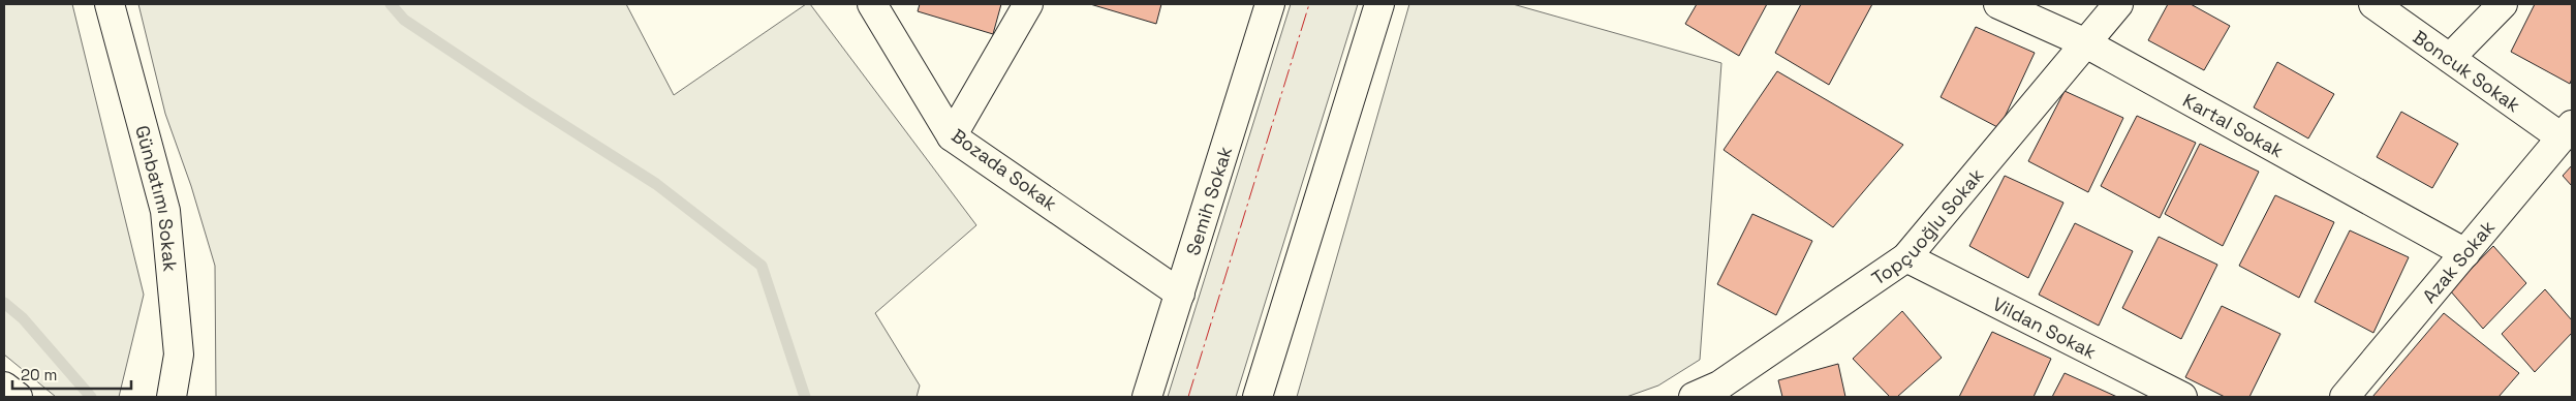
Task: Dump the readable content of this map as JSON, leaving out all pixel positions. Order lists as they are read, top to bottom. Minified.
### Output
{"streets":{"street":["Boncuk Sokak","Kartal Sokak","Bozada Sokak","Günbatımı Sokak","Semih Sokak","Topçuoğlu Sokak","Azak Sokak","Vildan Sokak"]},"crossings":[["Boncuk Sokak","Azak Sokak"],["Kartal Sokak","Topçuoğlu Sokak"],["Kartal Sokak","Azak Sokak"],["Bozada Sokak","Semih Sokak"],["Topçuoğlu Sokak","Vildan Sokak"]],"scale_bar":"20 m"}
